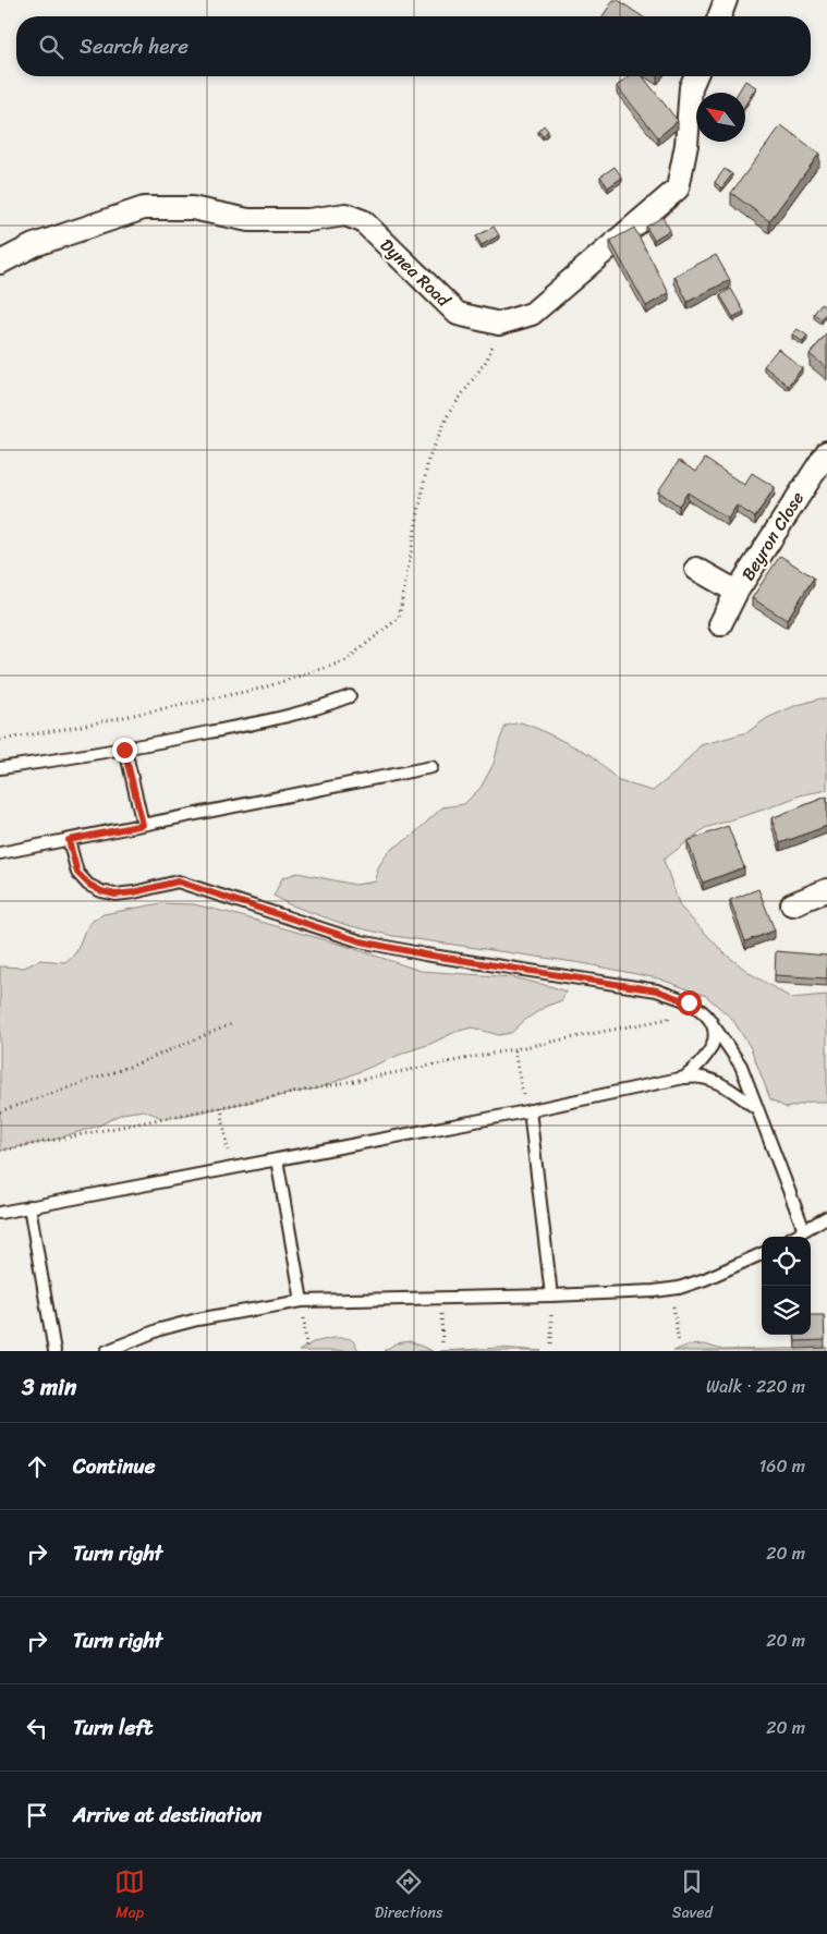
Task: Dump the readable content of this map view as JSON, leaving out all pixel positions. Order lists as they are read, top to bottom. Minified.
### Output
{"streets":{"street":["Dynea Road","Beyron Close"]},"north":"top left","page":{"search":"Search here","heading":["3 min","Walk · 220 m"],"list":[["Continue","160 m"],["Turn right","20 m"],["Turn right","20 m"],["Turn left","20 m"],"Arrive at destination"],"nav":["Map","Directions","Saved"]}}
